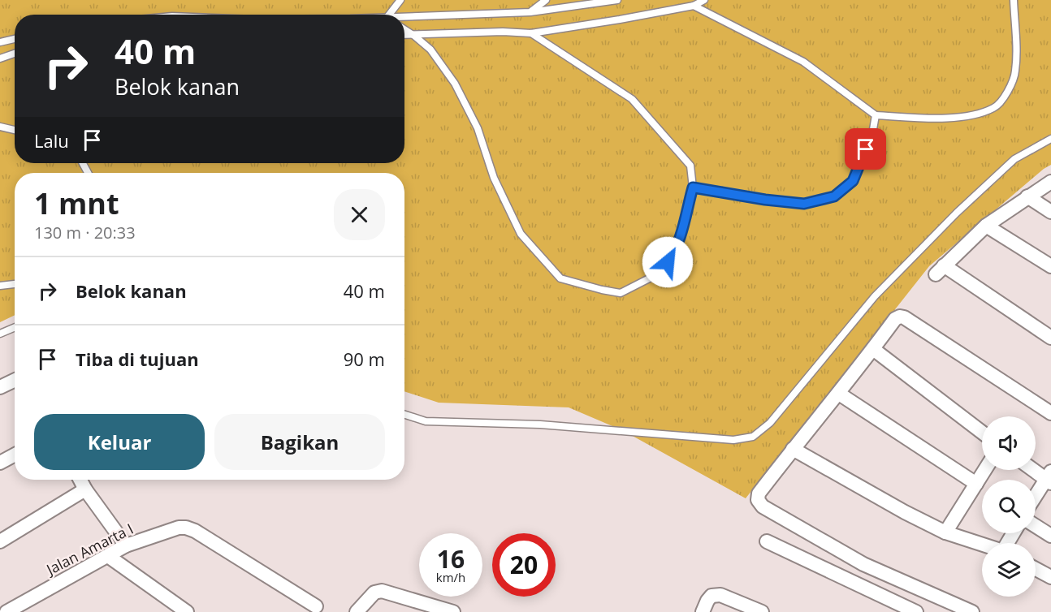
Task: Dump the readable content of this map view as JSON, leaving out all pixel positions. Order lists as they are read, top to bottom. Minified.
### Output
{"streets":{"street":["Jalan Amarta I"]},"page":{"turn":["40 m","Belok kanan"],"then":"Lalu","heading":["1 mnt","130 m · 20:33"],"list":[{"name":"Belok kanan","value":"40 m"},{"name":"Tiba di tujuan","value":"90 m"}],"buttons":["Keluar","Bagikan"],"speed":"16 km/h","limit":"20"}}
